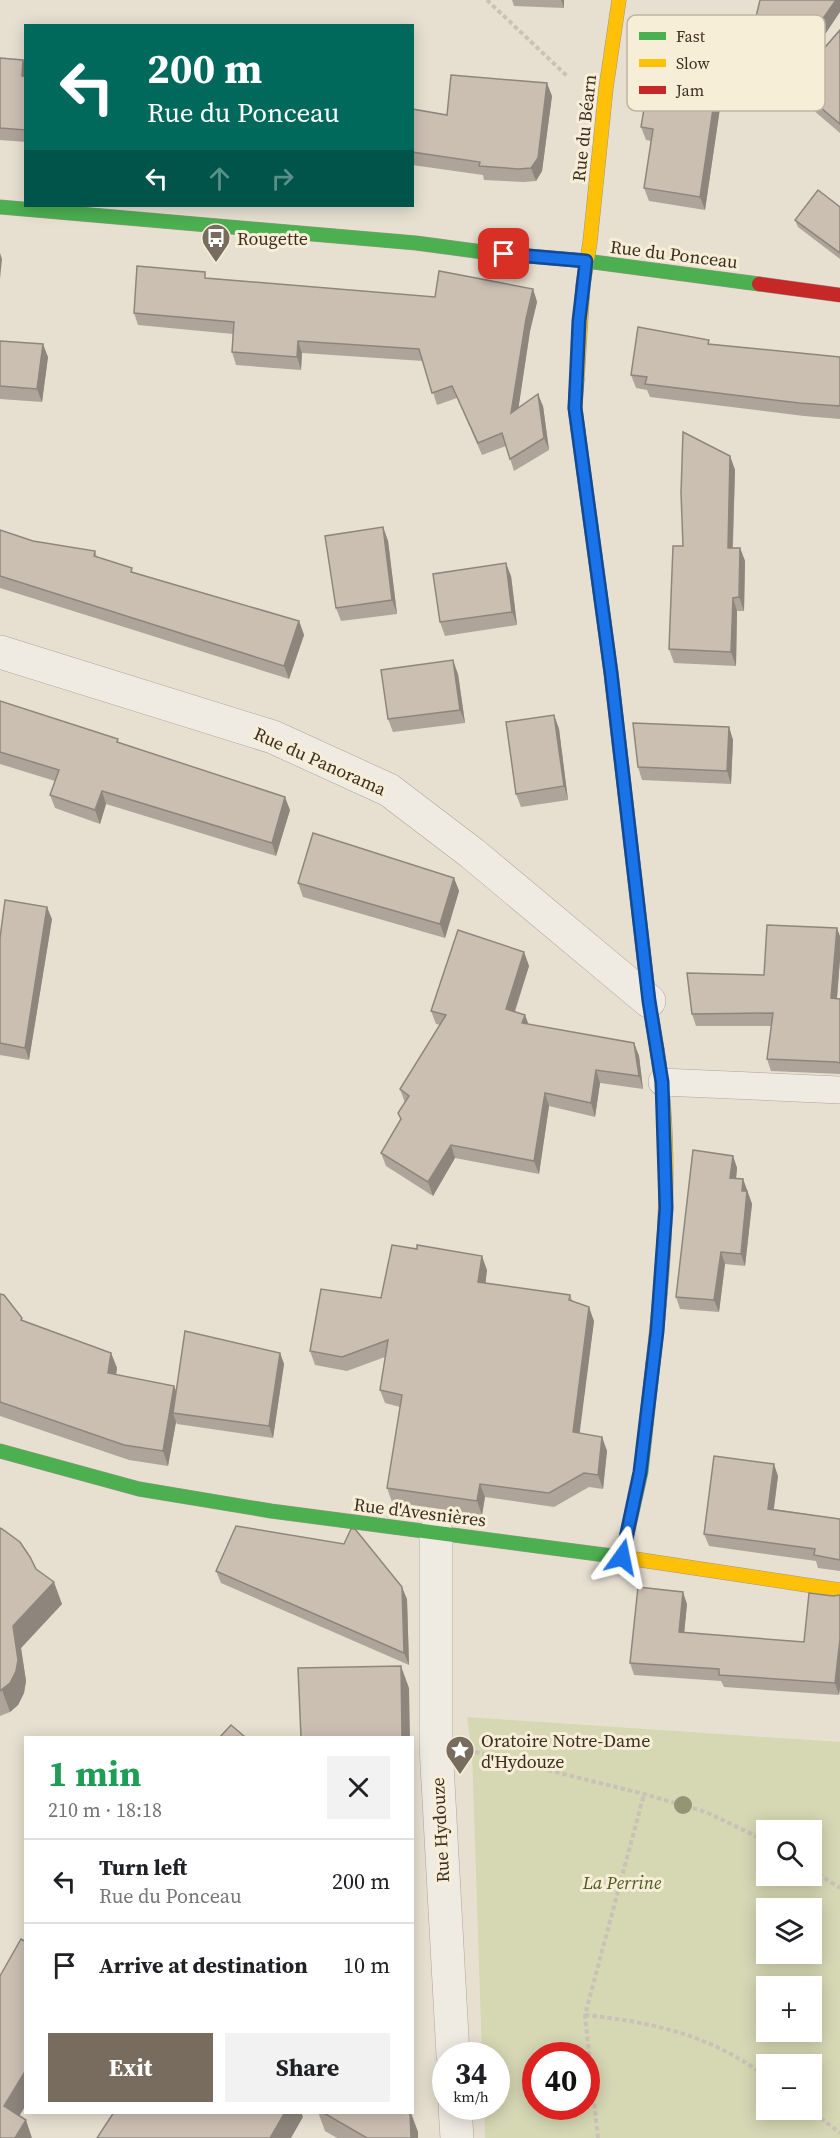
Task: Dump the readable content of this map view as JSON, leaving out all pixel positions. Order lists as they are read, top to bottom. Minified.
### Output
{"streets":{"street":["Rue du Béarn","Rue du Ponceau","Rue du Panorama","Rue d'Avesnières","Rue Hydouze"]},"crossings":[["Rue du Béarn","Rue du Ponceau"],["Rue du Béarn","Rue du Panorama"],["Rue du Béarn","Rue d'Avesnières"],["Rue d'Avesnières","Rue Hydouze"]],"parks":["La Perrine"],"places":{"bus stop":["Rougette"],"place":["Oratoire Notre-Dame d'Hydouze"]},"legend":["Fast","Slow","Jam"],"page":{"turn":["200 m","Rue du Ponceau"],"heading":["1 min","210 m · 18:18"],"map_buttons":["+","−"],"list":[{"name":"Turn left","note":"Rue du Ponceau","value":"200 m"},{"name":"Arrive at destination","value":"10 m"}],"buttons":["Exit","Share"],"speed":"34 km/h","limit":"40"}}
